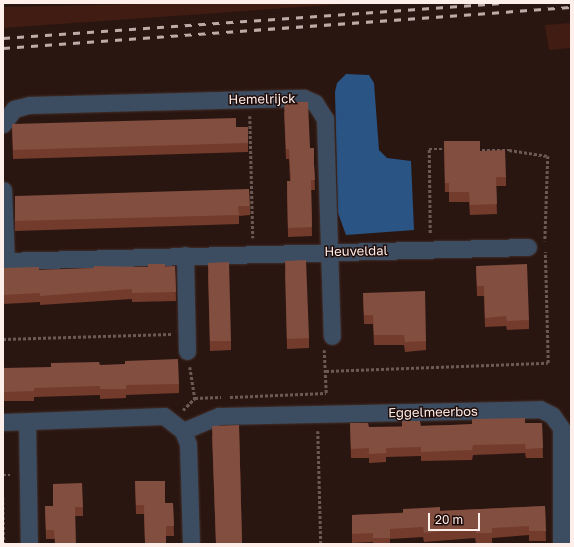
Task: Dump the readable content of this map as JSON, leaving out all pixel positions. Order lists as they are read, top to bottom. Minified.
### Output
{"streets":{"street":["Hemelrijck","Heuveldal","Eggelmeerbos"]},"crossings":[["Hemelrijck","Heuveldal"]],"scale_bar":"20 m"}
